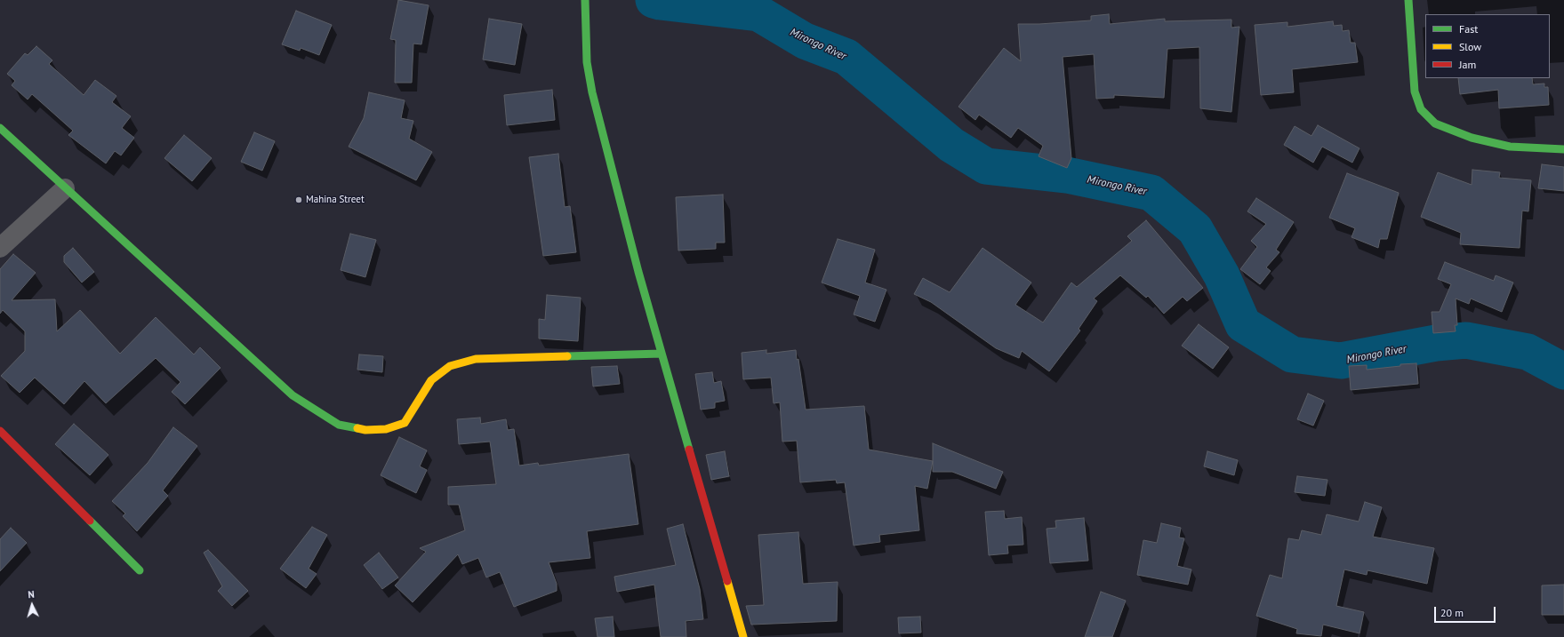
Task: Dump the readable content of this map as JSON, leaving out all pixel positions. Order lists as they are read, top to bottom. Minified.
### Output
{"water":["Mirongo River"],"places":["Mahina Street"],"legend":["Fast","Slow","Jam"],"scale_bar":"20 m","north":"top"}
